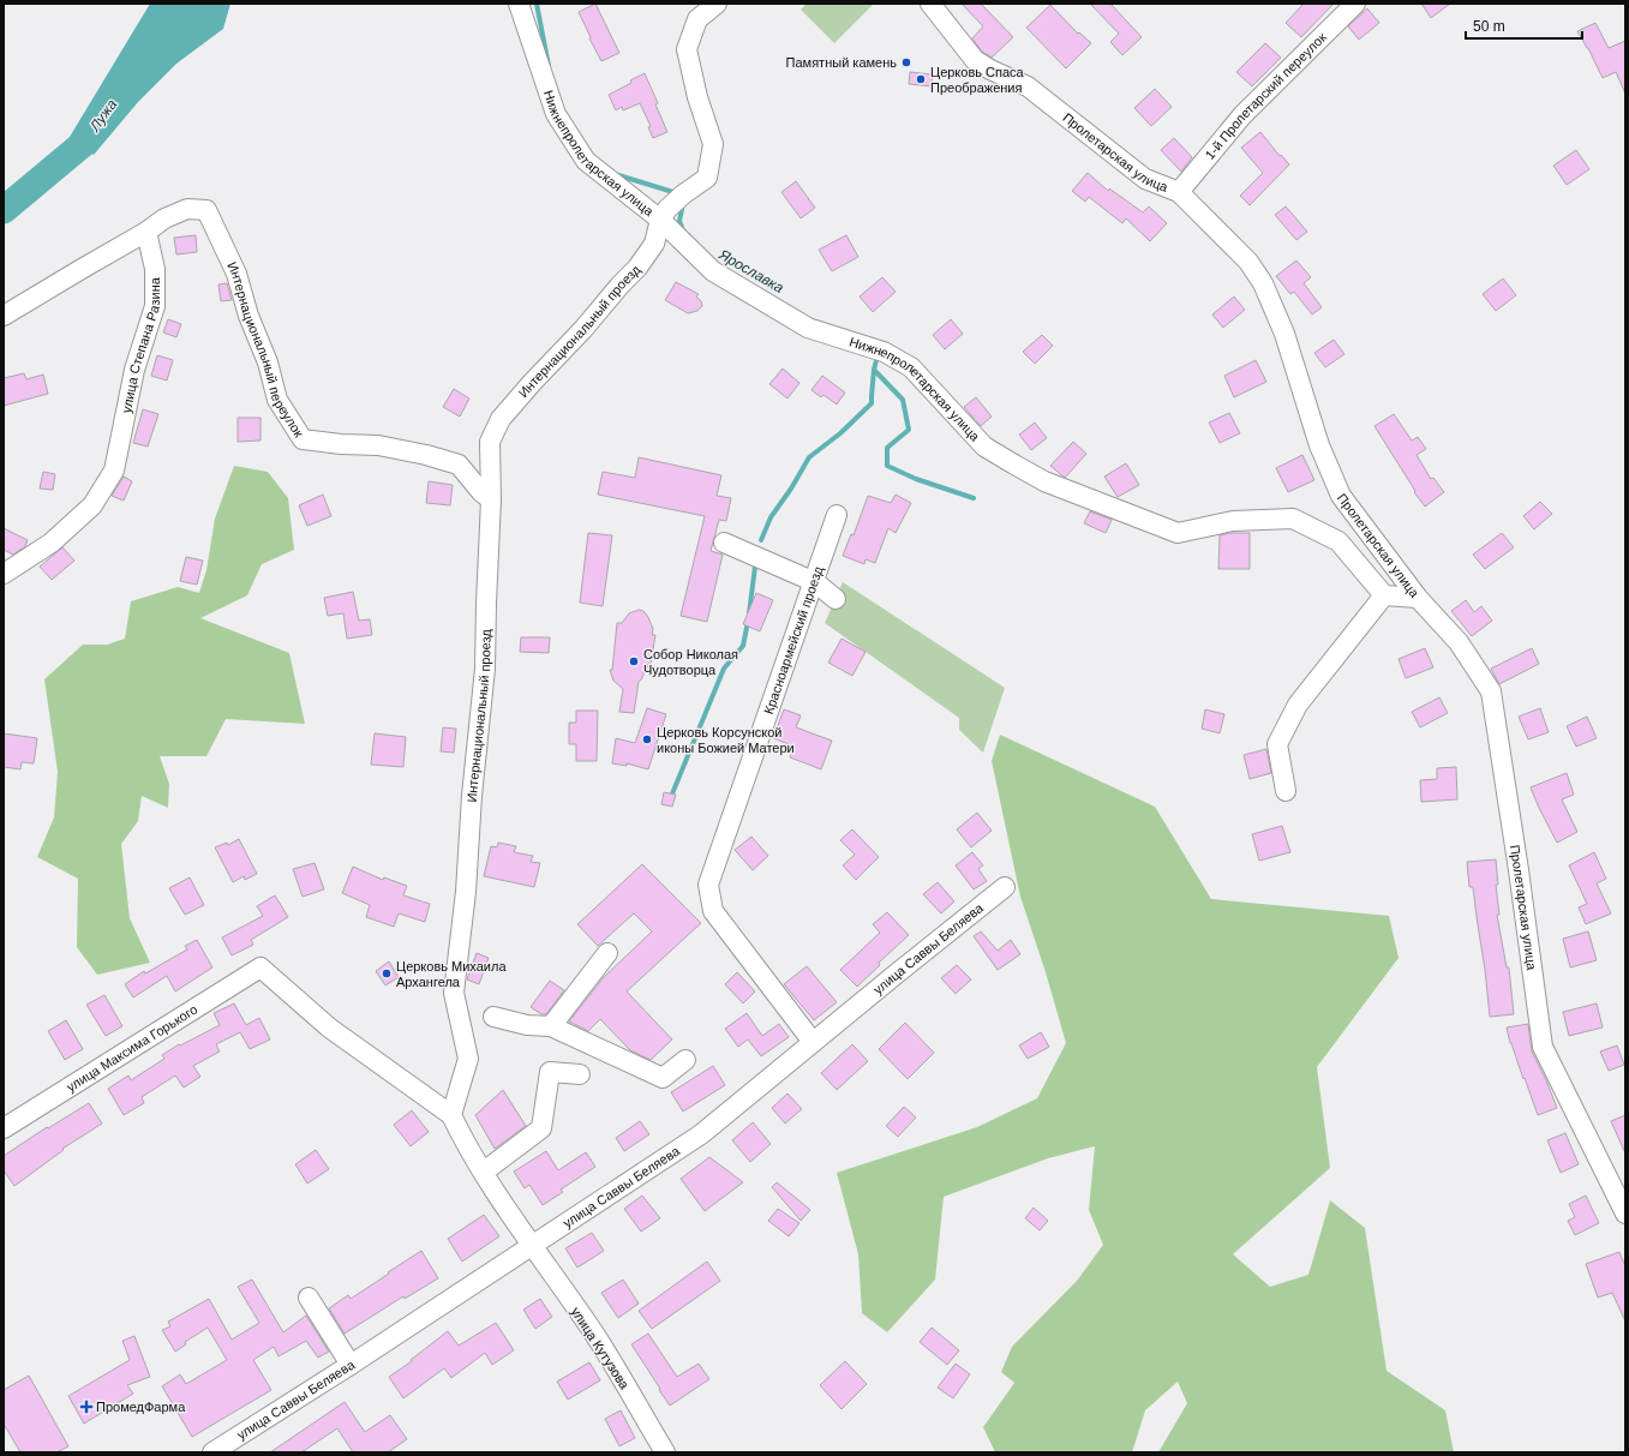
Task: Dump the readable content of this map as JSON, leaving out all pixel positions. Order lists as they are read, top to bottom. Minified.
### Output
{"streets":{"street":["1-й Пролетарский переулок","Пролетарская улица","Нижнепролетарская улица","Интернациональный проезд","улица Степана Разина","Интернациональный переулок","Красноармейский проезд","улица Саввы Беляева","улица Максима Горького","улица Кутузова"]},"crossings":[["1-й Пролетарский переулок","Пролетарская улица"],["Нижнепролетарская улица","Интернациональный проезд"],["Интернациональный проезд","Интернациональный переулок"],["Интернациональный проезд","улица Максима Горького"],["улица Степана Разина","Интернациональный переулок"],["Красноармейский проезд","улица Саввы Беляева"],["улица Саввы Беляева","улица Кутузова"]],"water":["Лужа","Ярославка"],"places":{"other":["Памятный камень","Церковь Спаса Преображения","Собор Николая Чудотворца","Церковь Корсунской иконы Божией Матери","Церковь Михаила Архангела"],"health":["ПромедФарма"]},"scale_bar":"50 m"}
